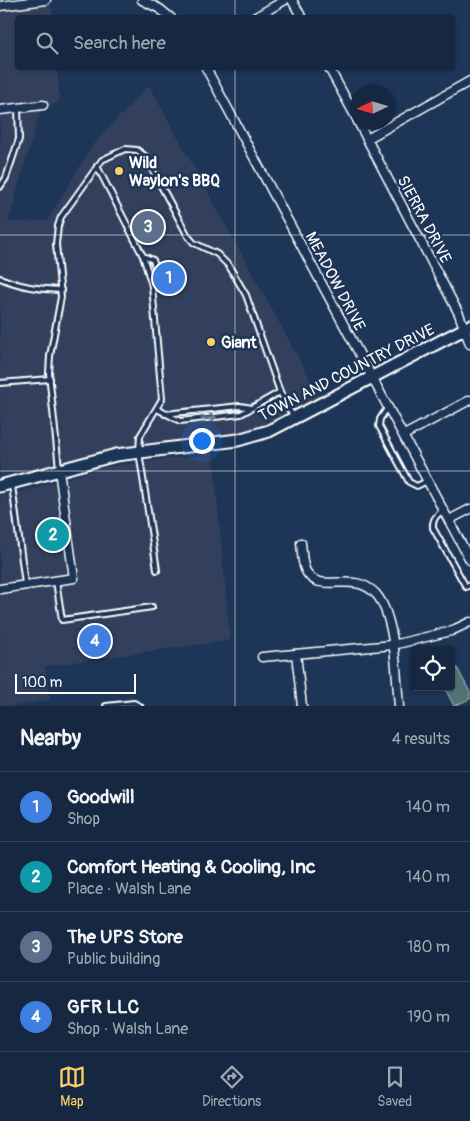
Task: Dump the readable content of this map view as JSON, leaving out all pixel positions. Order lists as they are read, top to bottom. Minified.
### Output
{"streets":{"street":["SIERRA DRIVE","MEADOW DRIVE","TOWN AND COUNTRY DRIVE"]},"crossings":[["SIERRA DRIVE","TOWN AND COUNTRY DRIVE"],["MEADOW DRIVE","TOWN AND COUNTRY DRIVE"]],"places":["Wild Waylon's BBQ","Giant"],"scale_bar":"100 m","north":"left","page":{"search":"Search here","pins":["3","1","2","4"],"scale":"100 m","heading":["Nearby","4 results"],"list":[{"mark":"1","name":"Goodwill","note":"Shop","value":"140 m"},{"mark":"2","name":"Comfort Heating & Cooling, Inc","note":"Place · Walsh Lane","value":"140 m"},{"mark":"3","name":"The UPS Store","note":"Public building","value":"180 m"},{"mark":"4","name":"GFR LLC","note":"Shop · Walsh Lane","value":"190 m"}],"nav":["Map","Directions","Saved"]}}
